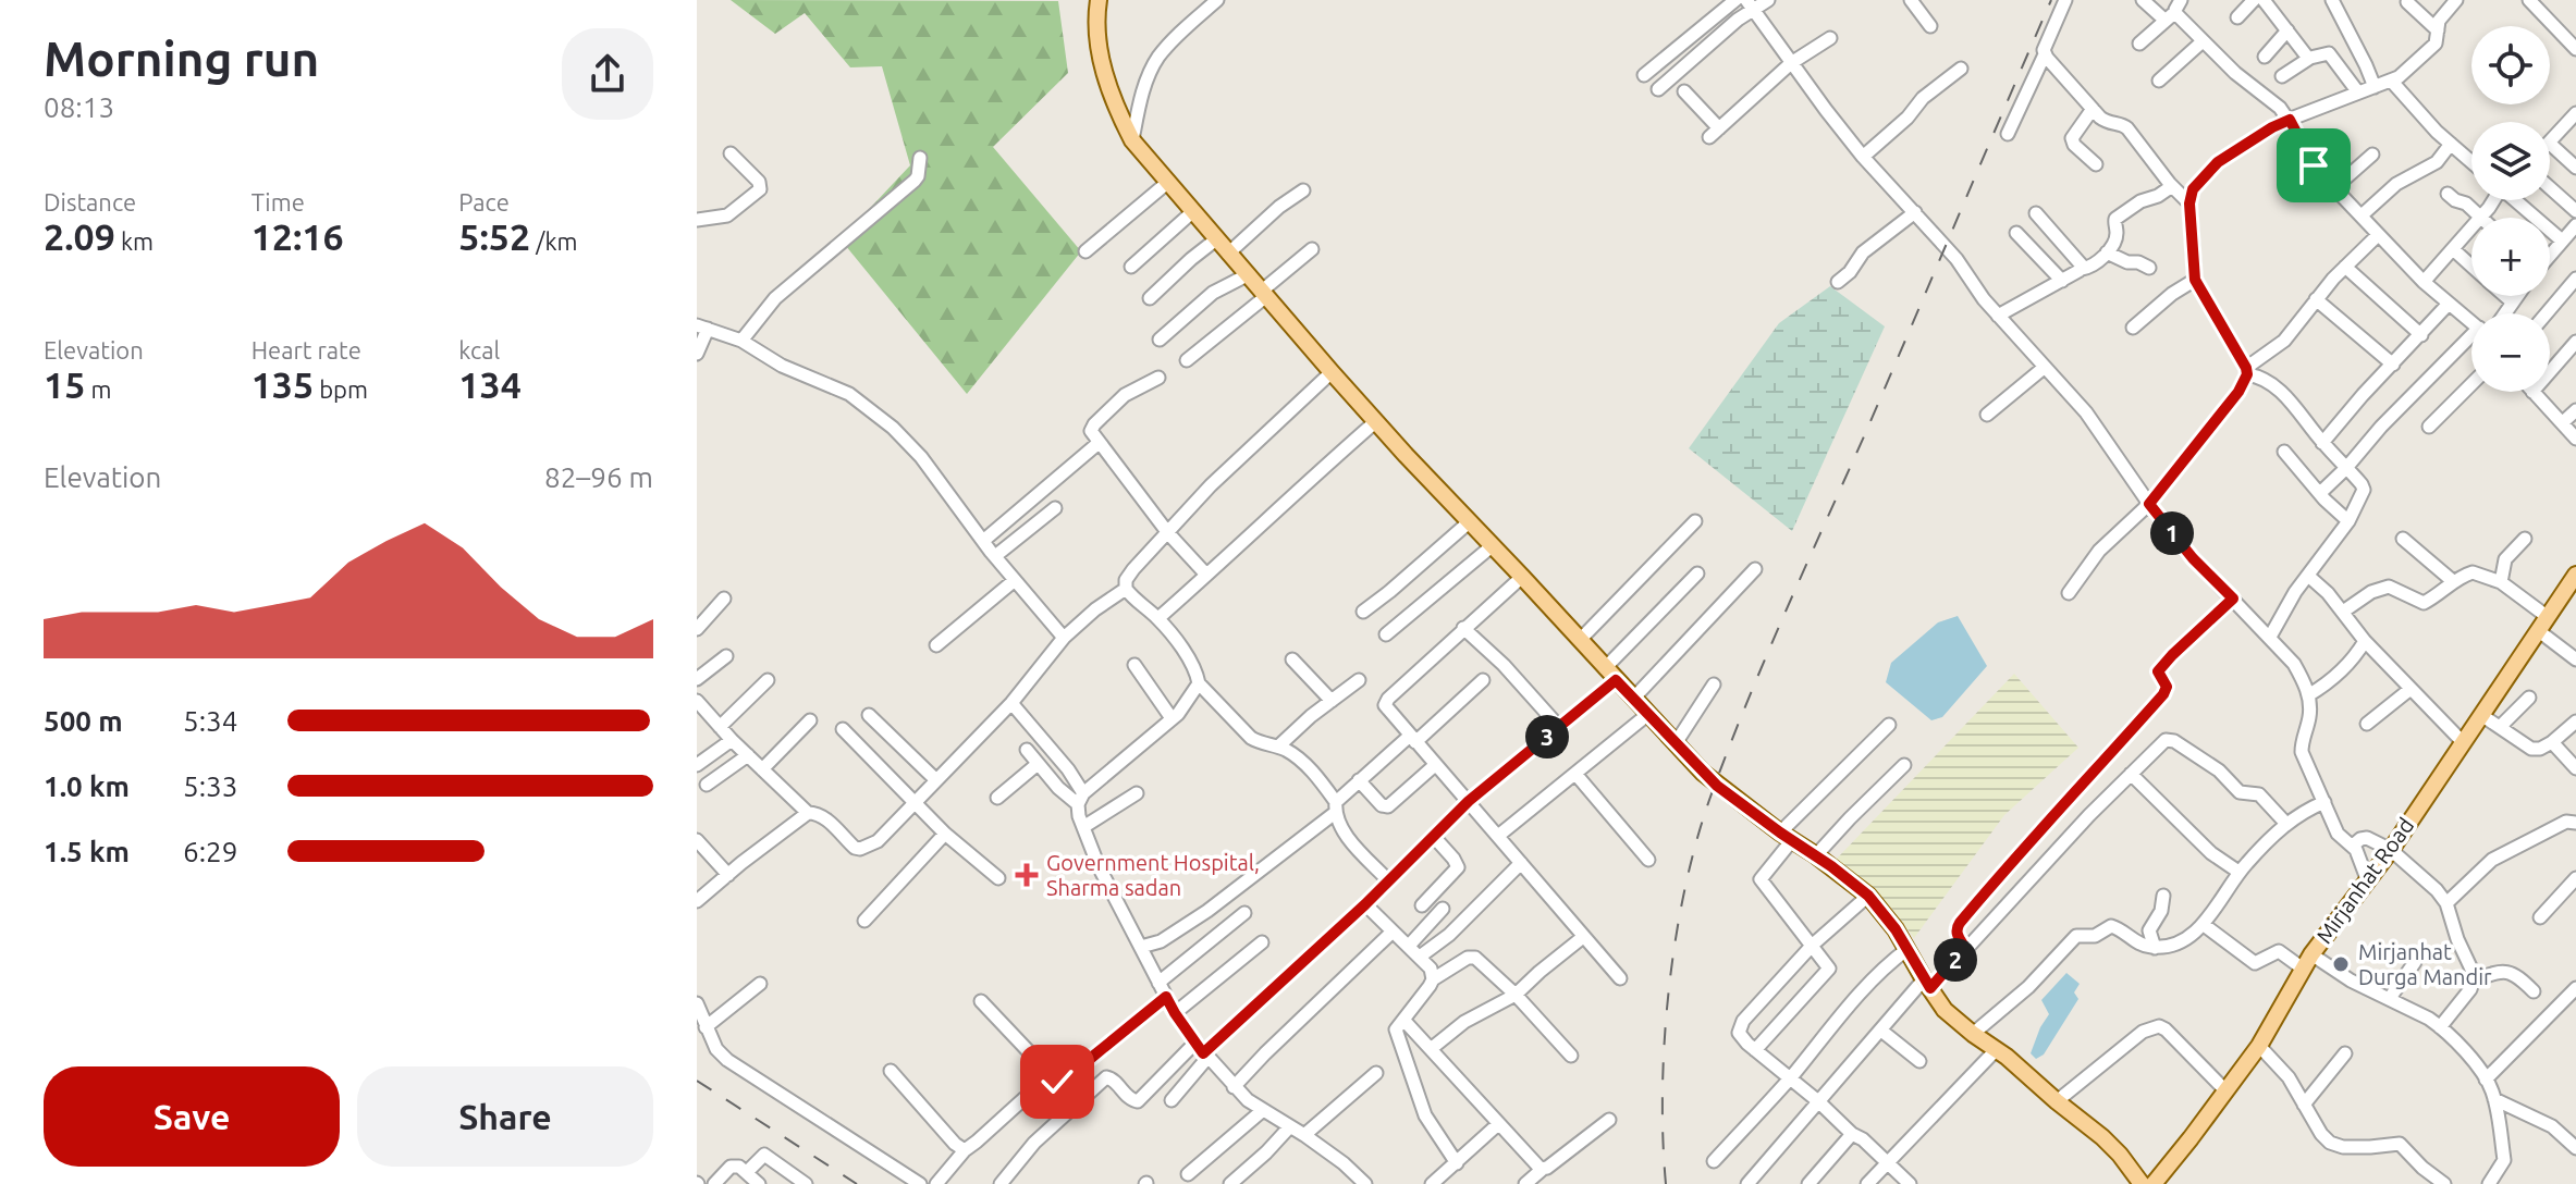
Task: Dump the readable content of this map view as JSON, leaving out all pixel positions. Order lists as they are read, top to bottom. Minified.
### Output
{"streets":{"main road":["Mirjanhat Road"]},"places":{"health":["Government Hospital, Sharma sadan"],"other":["Mirjanhat Durga Mandir"]},"page":{"heading":["Morning run","08:13"],"map_buttons":["+","−"],"stats":[["Distance","2.09 km"],["Time","12:16"],["Pace","5:52 /km"],["Elevation","15 m"],["Heart rate","135 bpm"],["kcal","134"]],"chart":["Elevation","82–96 m"],"pins":["1","3","2"],"list":[{"name":"500 m","note":"5:34"},{"name":"1.0 km","note":"5:33"},{"name":"1.5 km","note":"6:29"}],"buttons":["Save","Share"]}}
